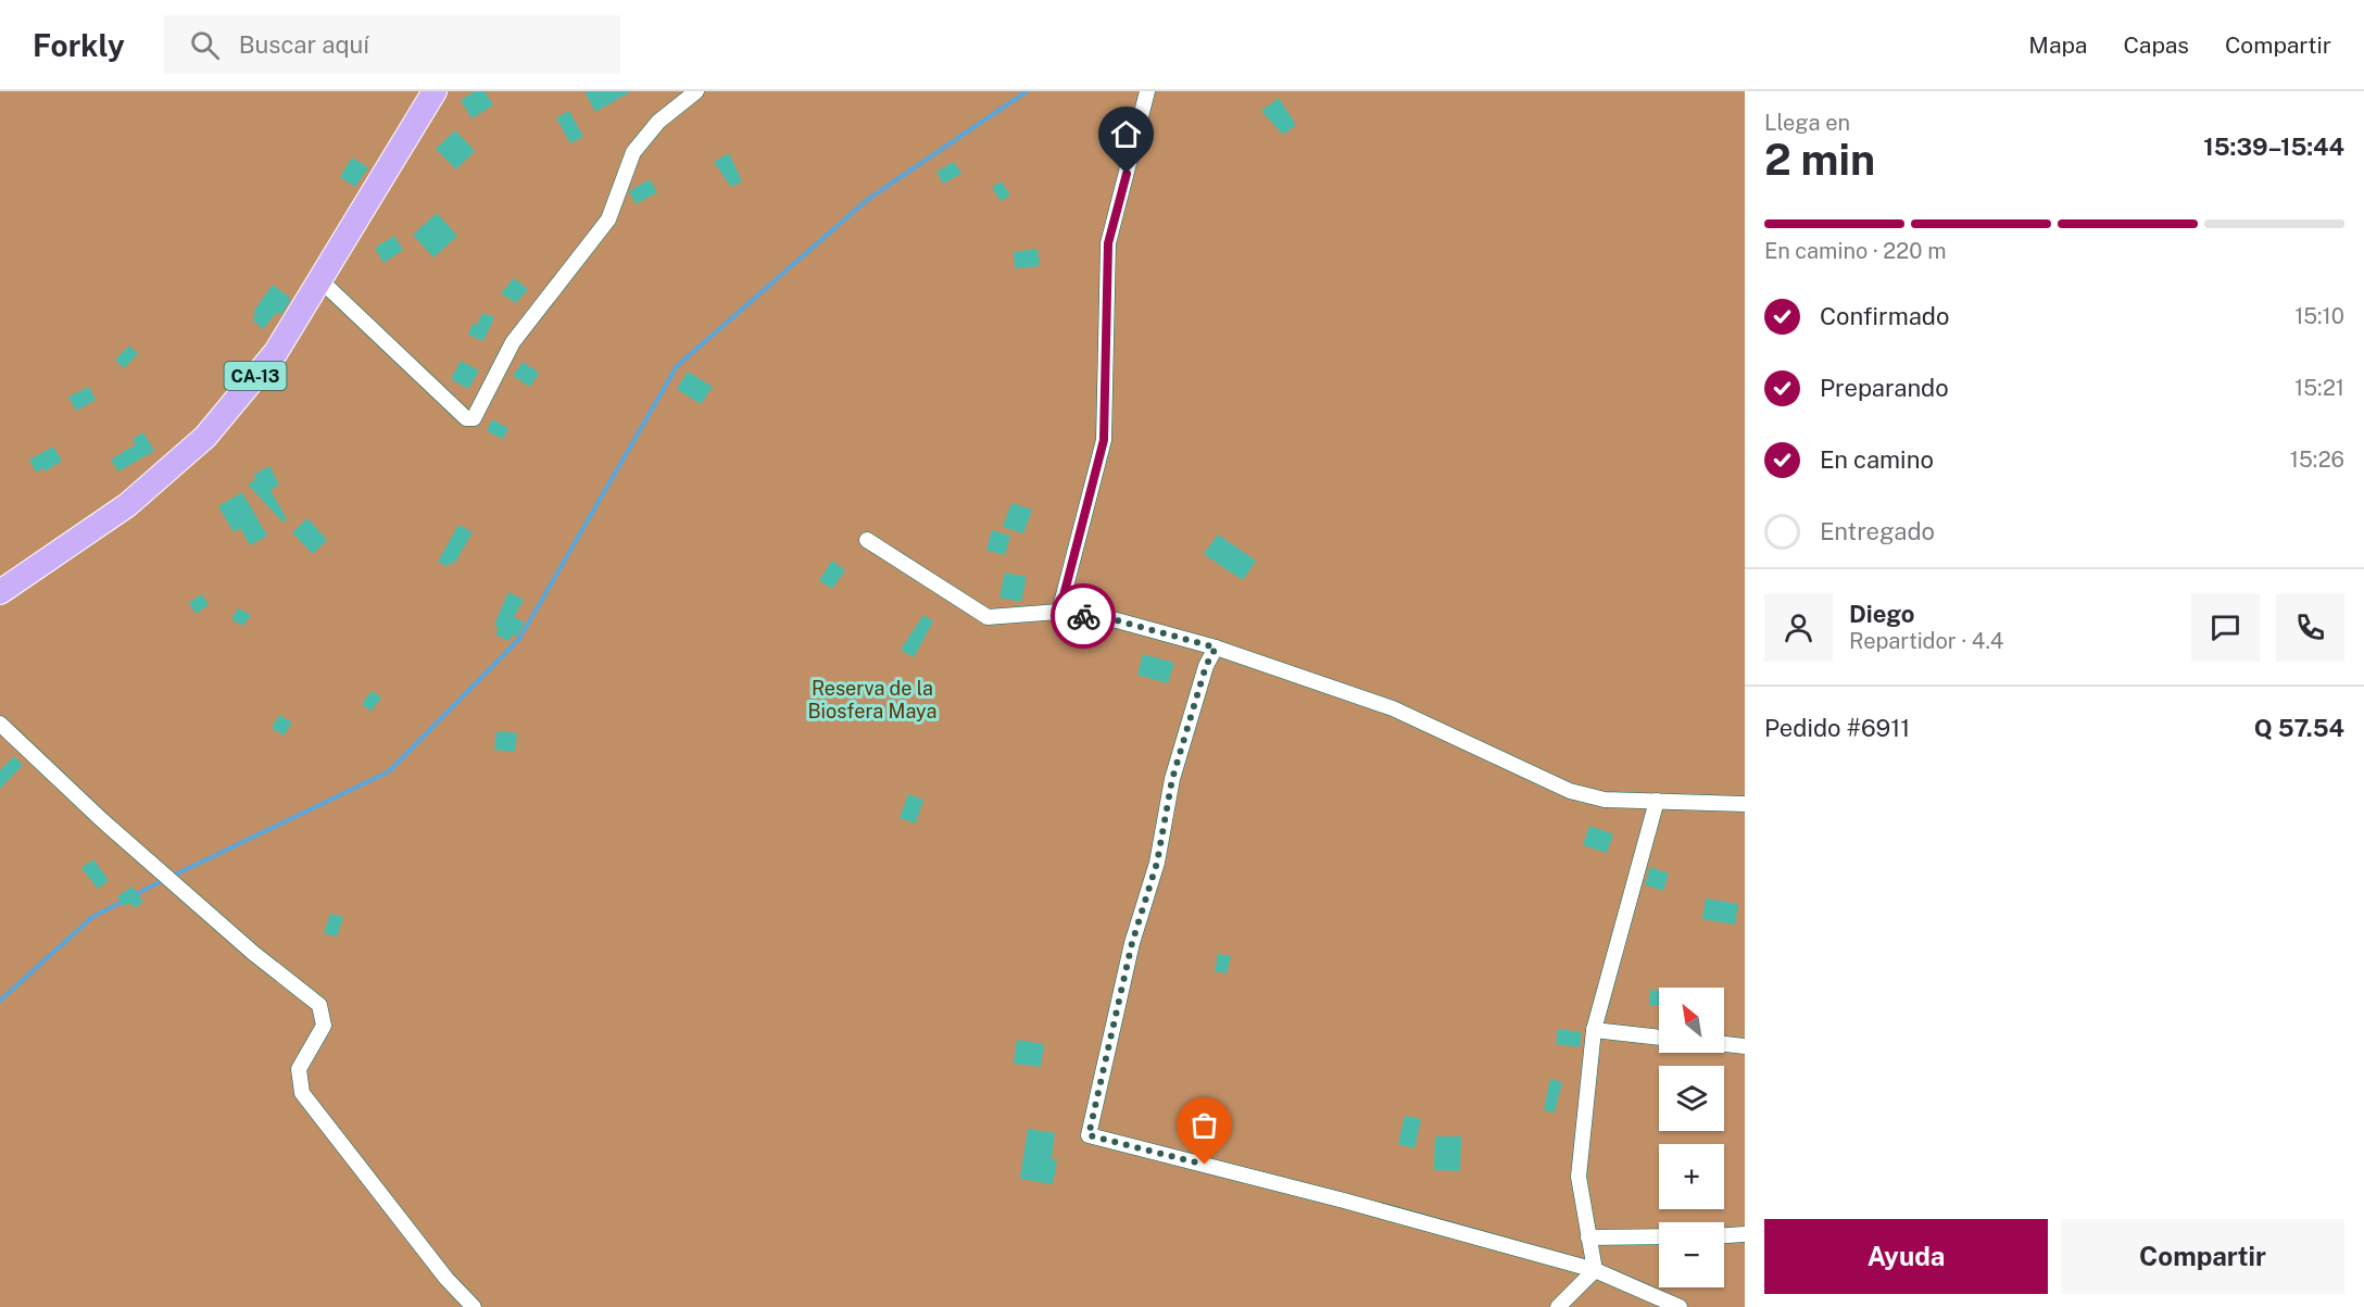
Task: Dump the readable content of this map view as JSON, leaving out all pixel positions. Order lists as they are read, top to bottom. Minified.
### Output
{"streets":{"highway":["CA-13"]},"parks":["Reserva de la Biosfera Maya"],"north":"top left","page":{"header":"Forkly","search":"Buscar aquí","nav":["Mapa","Capas","Compartir"],"heading":["2 min","Llega en","15:39–15:44"],"panel":["Diego","Repartidor · 4.4","Pedido #6911","Q 57.54"],"bar":"En camino · 220 m","list":[["Confirmado","15:10"],["Preparando","15:21"],["En camino","15:26"],"Entregado"],"map_buttons":["+","−"],"buttons":["Ayuda","Compartir"]}}
